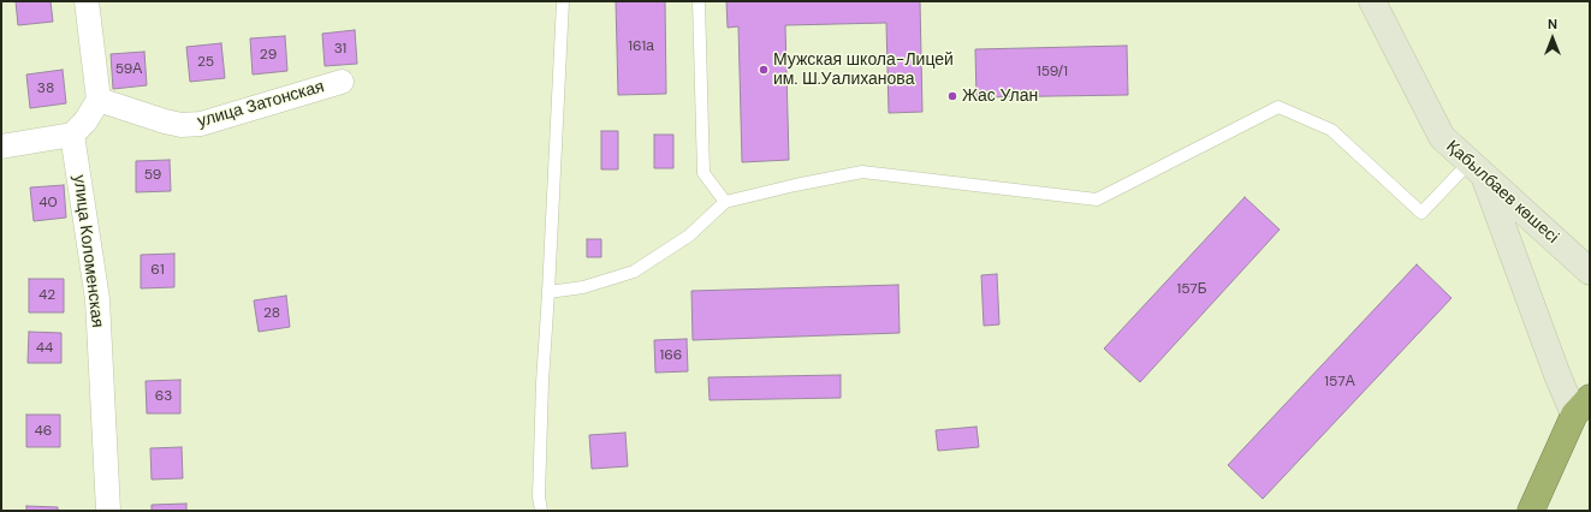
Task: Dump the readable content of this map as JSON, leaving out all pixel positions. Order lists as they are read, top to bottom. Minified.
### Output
{"streets":{"main road":["Қабылбаев көшесі"],"street":["улица Затонская","улица Коломенская"]},"places":["Мужская школа-Лицей им. Ш.Уалиханова","Жас Улан"],"house_numbers":["161а","31","29","25","59А","159/1","38","59","40","61","157Б","42","28","44","166","157А","63","46"],"north":"top"}
